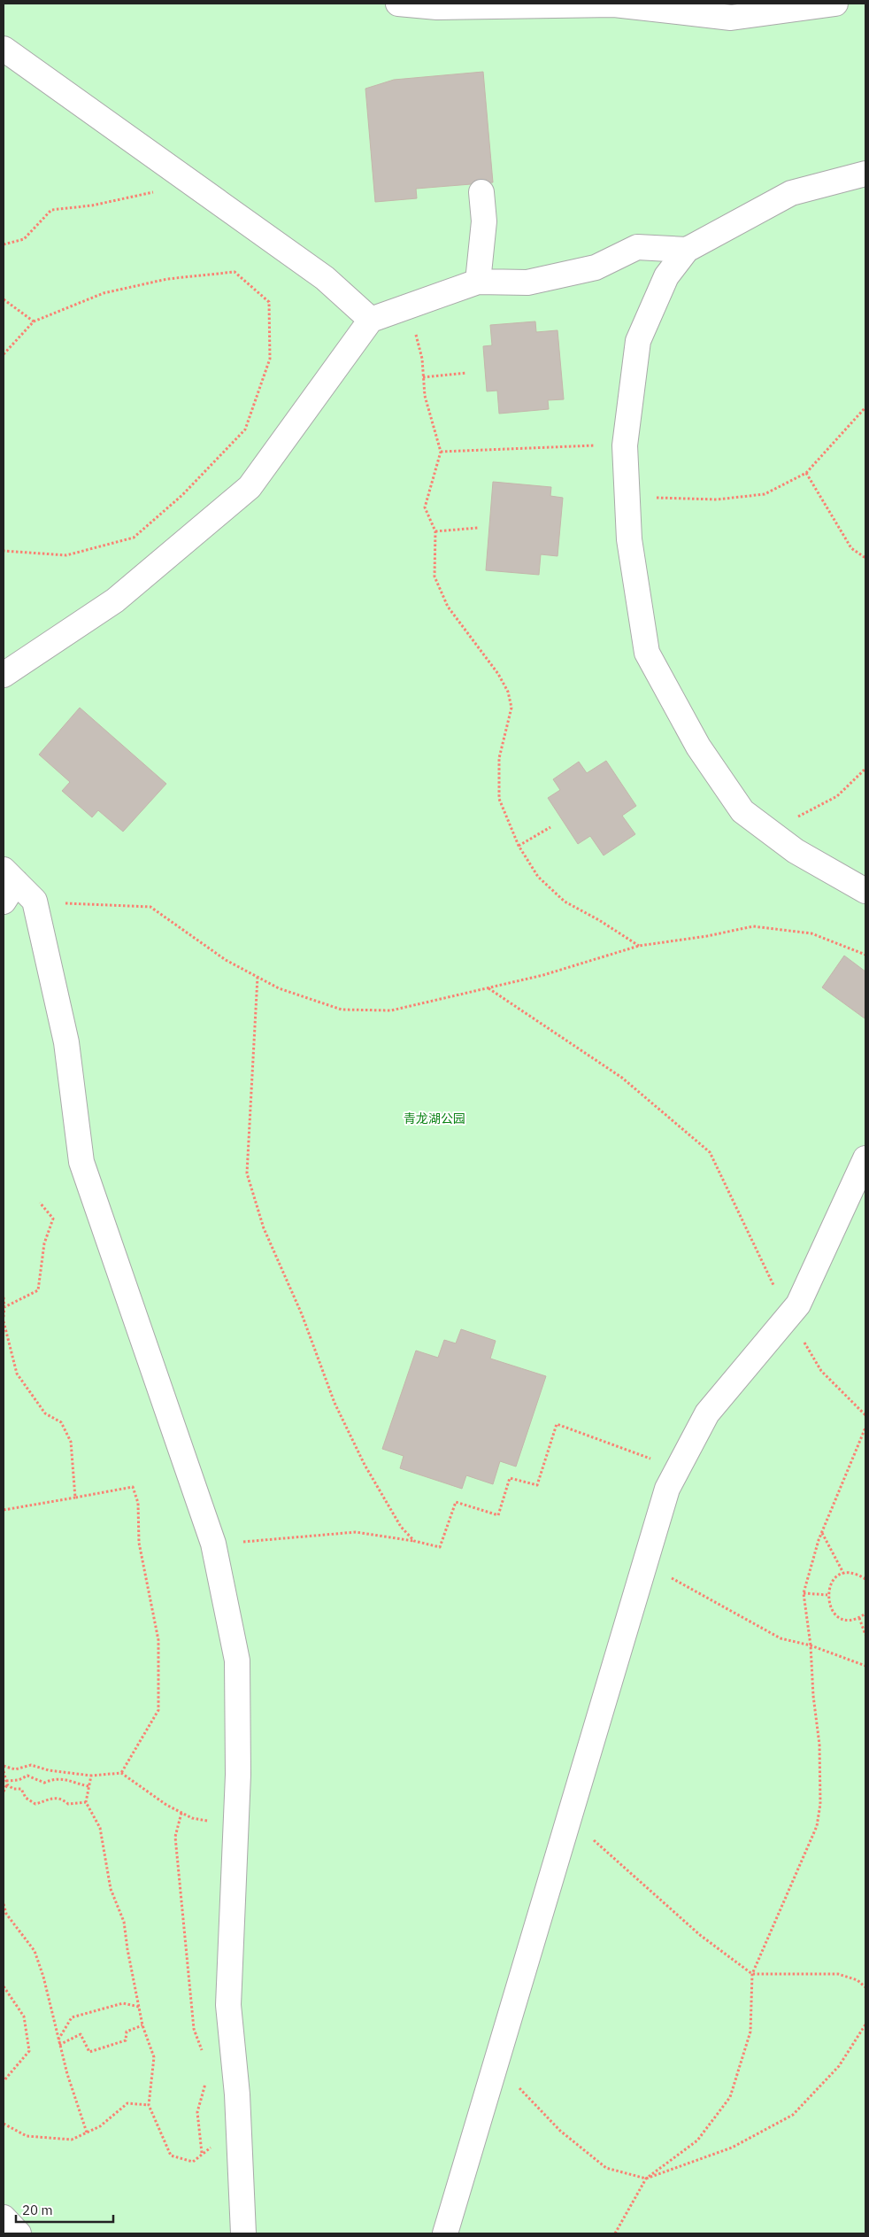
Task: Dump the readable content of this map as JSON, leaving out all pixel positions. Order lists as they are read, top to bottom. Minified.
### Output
{"parks":["青龙湖公园"],"scale_bar":"20 m"}
